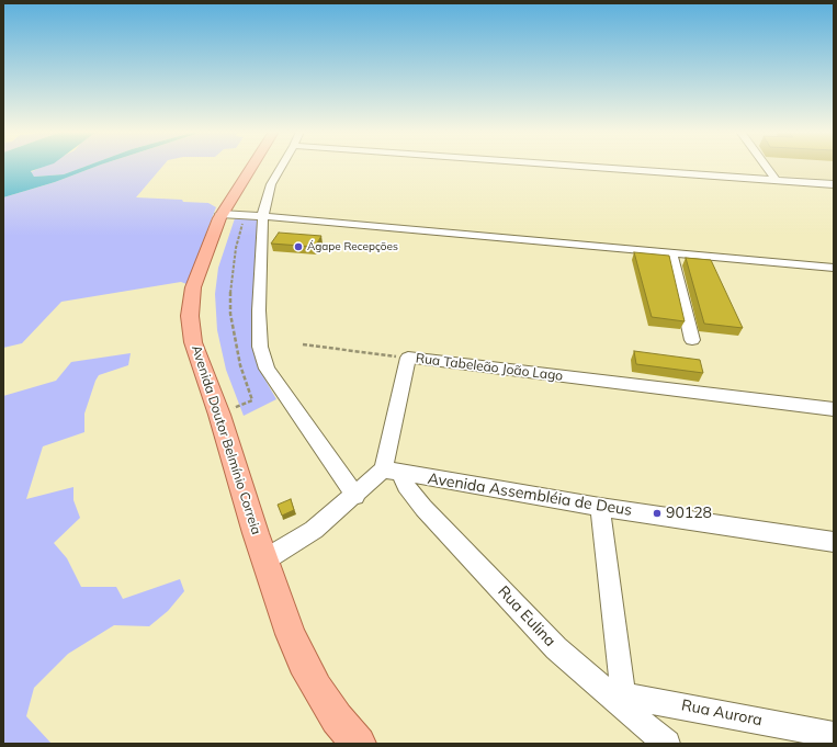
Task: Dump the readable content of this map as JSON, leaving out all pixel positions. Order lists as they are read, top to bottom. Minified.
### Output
{"streets":{"main road":["Avenida Doutor Belmínio Correia"],"street":["Rua Tabeleão João Lago","Avenida Assembléia de Deus","Rua Eulina","Rua Aurora"]},"crossings":[["Rua Tabeleão João Lago","Avenida Assembléia de Deus"],["Rua Tabeleão João Lago","Rua Eulina"],["Avenida Assembléia de Deus","Rua Eulina"],["Rua Eulina","Rua Aurora"]],"places":["Ágape Recepções","90128"]}
